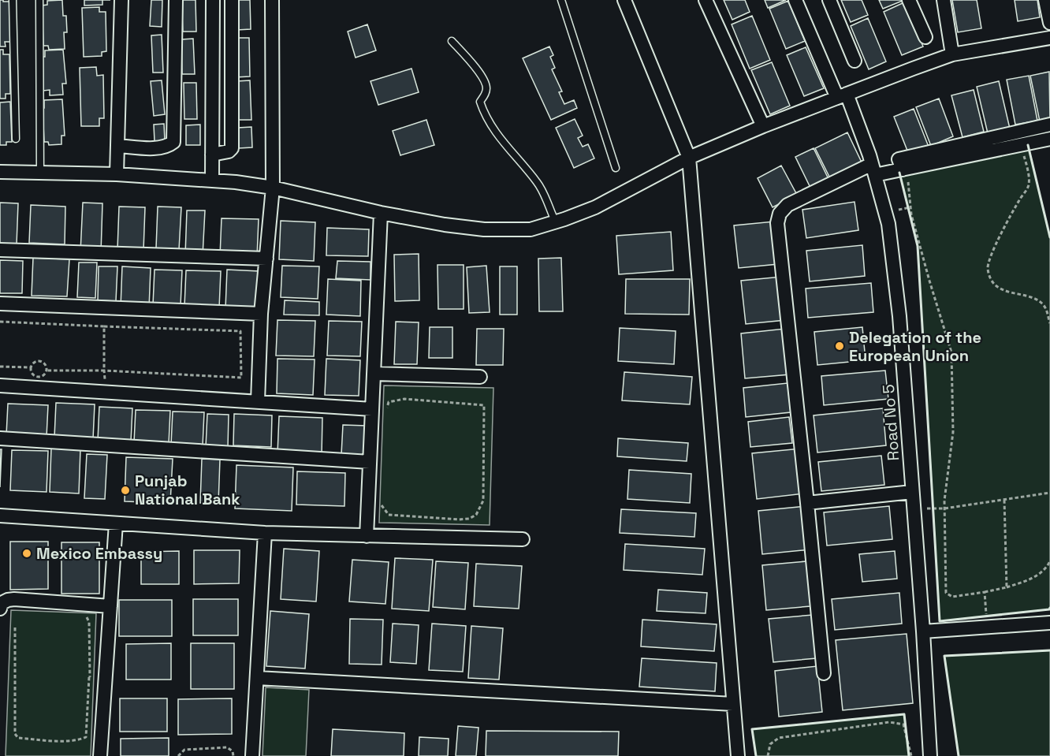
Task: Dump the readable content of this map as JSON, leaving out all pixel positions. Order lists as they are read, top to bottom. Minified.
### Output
{"streets":{"street":["Road No 5"]},"places":["Delegation of the European Union","Punjab National Bank","Mexico Embassy"]}
